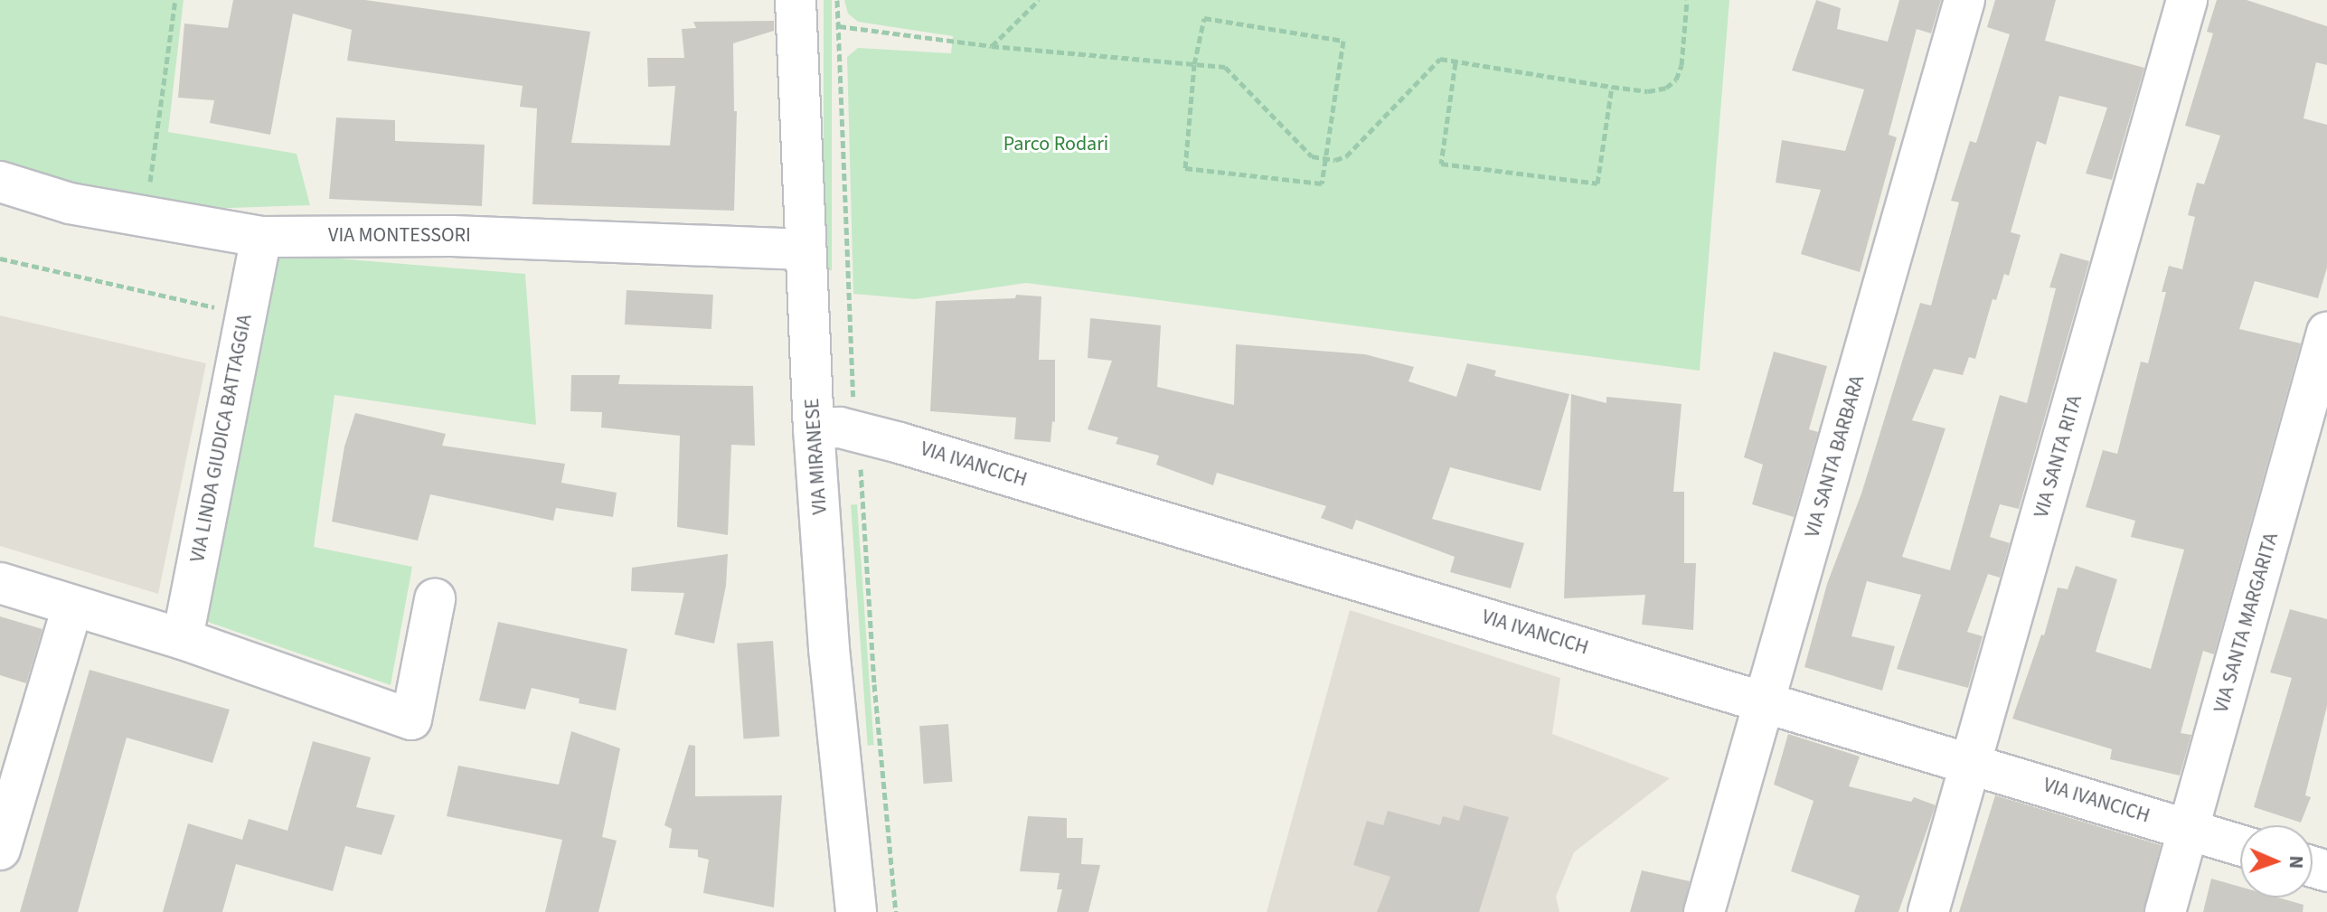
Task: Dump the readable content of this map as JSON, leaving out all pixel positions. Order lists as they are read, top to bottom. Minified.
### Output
{"streets":{"street":["VIA MONTESSORI","VIA LINDA GIUDICA BATTAGGIA","VIA MIRANESE","VIA SANTA BARBARA","VIA SANTA RITA","VIA IVANCICH","VIA SANTA MARGARITA"]},"crossings":[["VIA MONTESSORI","VIA LINDA GIUDICA BATTAGGIA"],["VIA MONTESSORI","VIA MIRANESE"],["VIA MIRANESE","VIA IVANCICH"],["VIA SANTA BARBARA","VIA IVANCICH"],["VIA SANTA RITA","VIA IVANCICH"],["VIA IVANCICH","VIA SANTA MARGARITA"]],"parks":["Parco Rodari"],"north":"right"}
